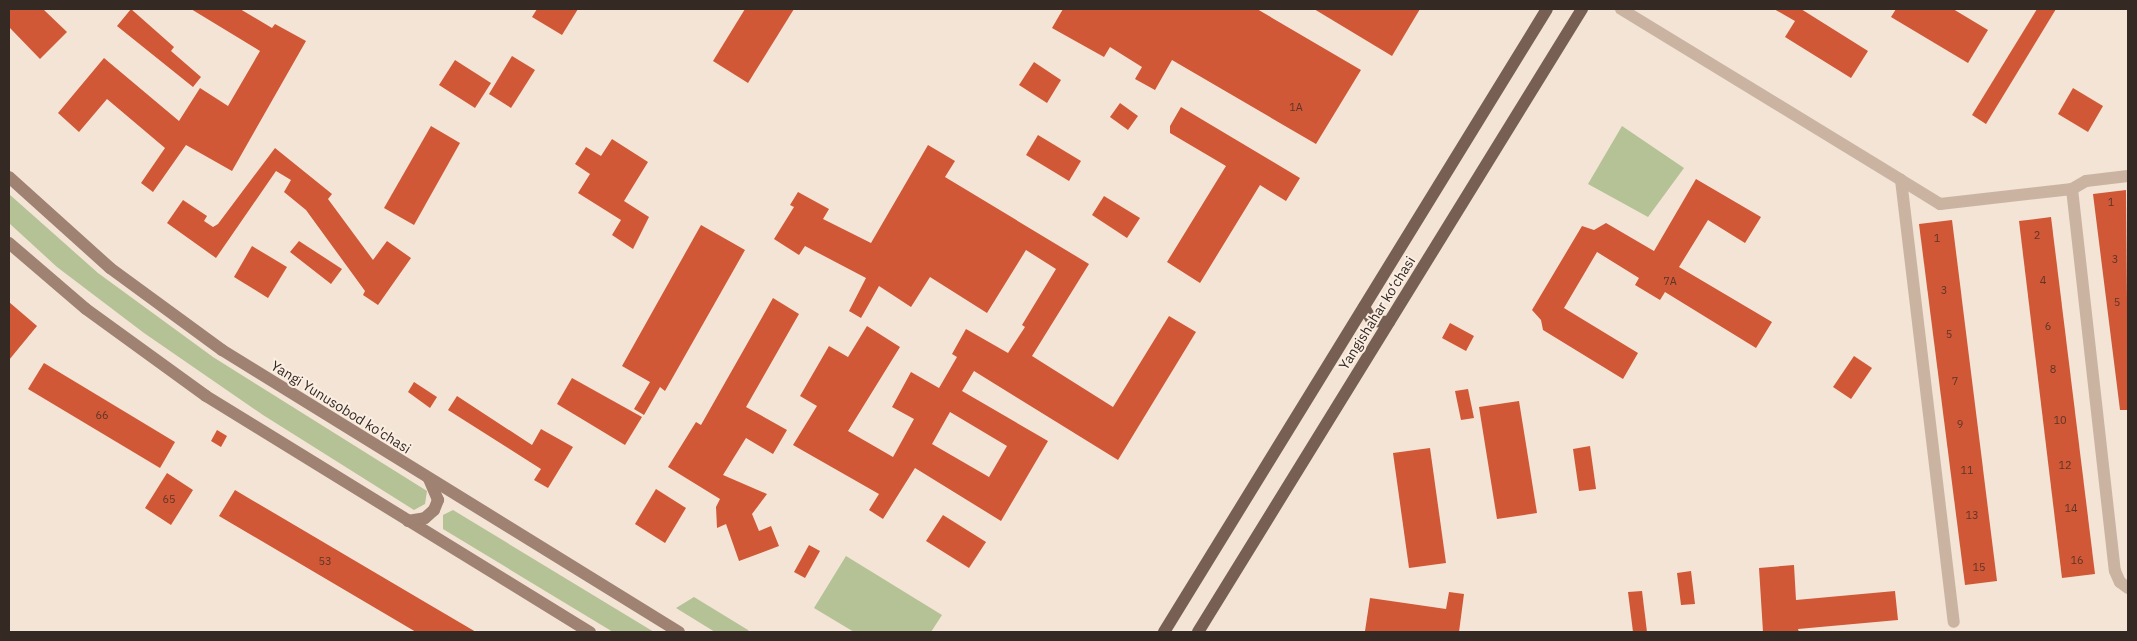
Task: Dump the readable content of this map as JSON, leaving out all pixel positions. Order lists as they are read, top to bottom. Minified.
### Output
{"streets":{"main road":["Yangishahar ko‘chasi","Yangi Yunusobod ko'chasi"]},"house_numbers":["1A","1","2","1","3","4","7A","3","5","6","5","8","7","66","10","9","12","11","65","14","13","16","53","15"]}
